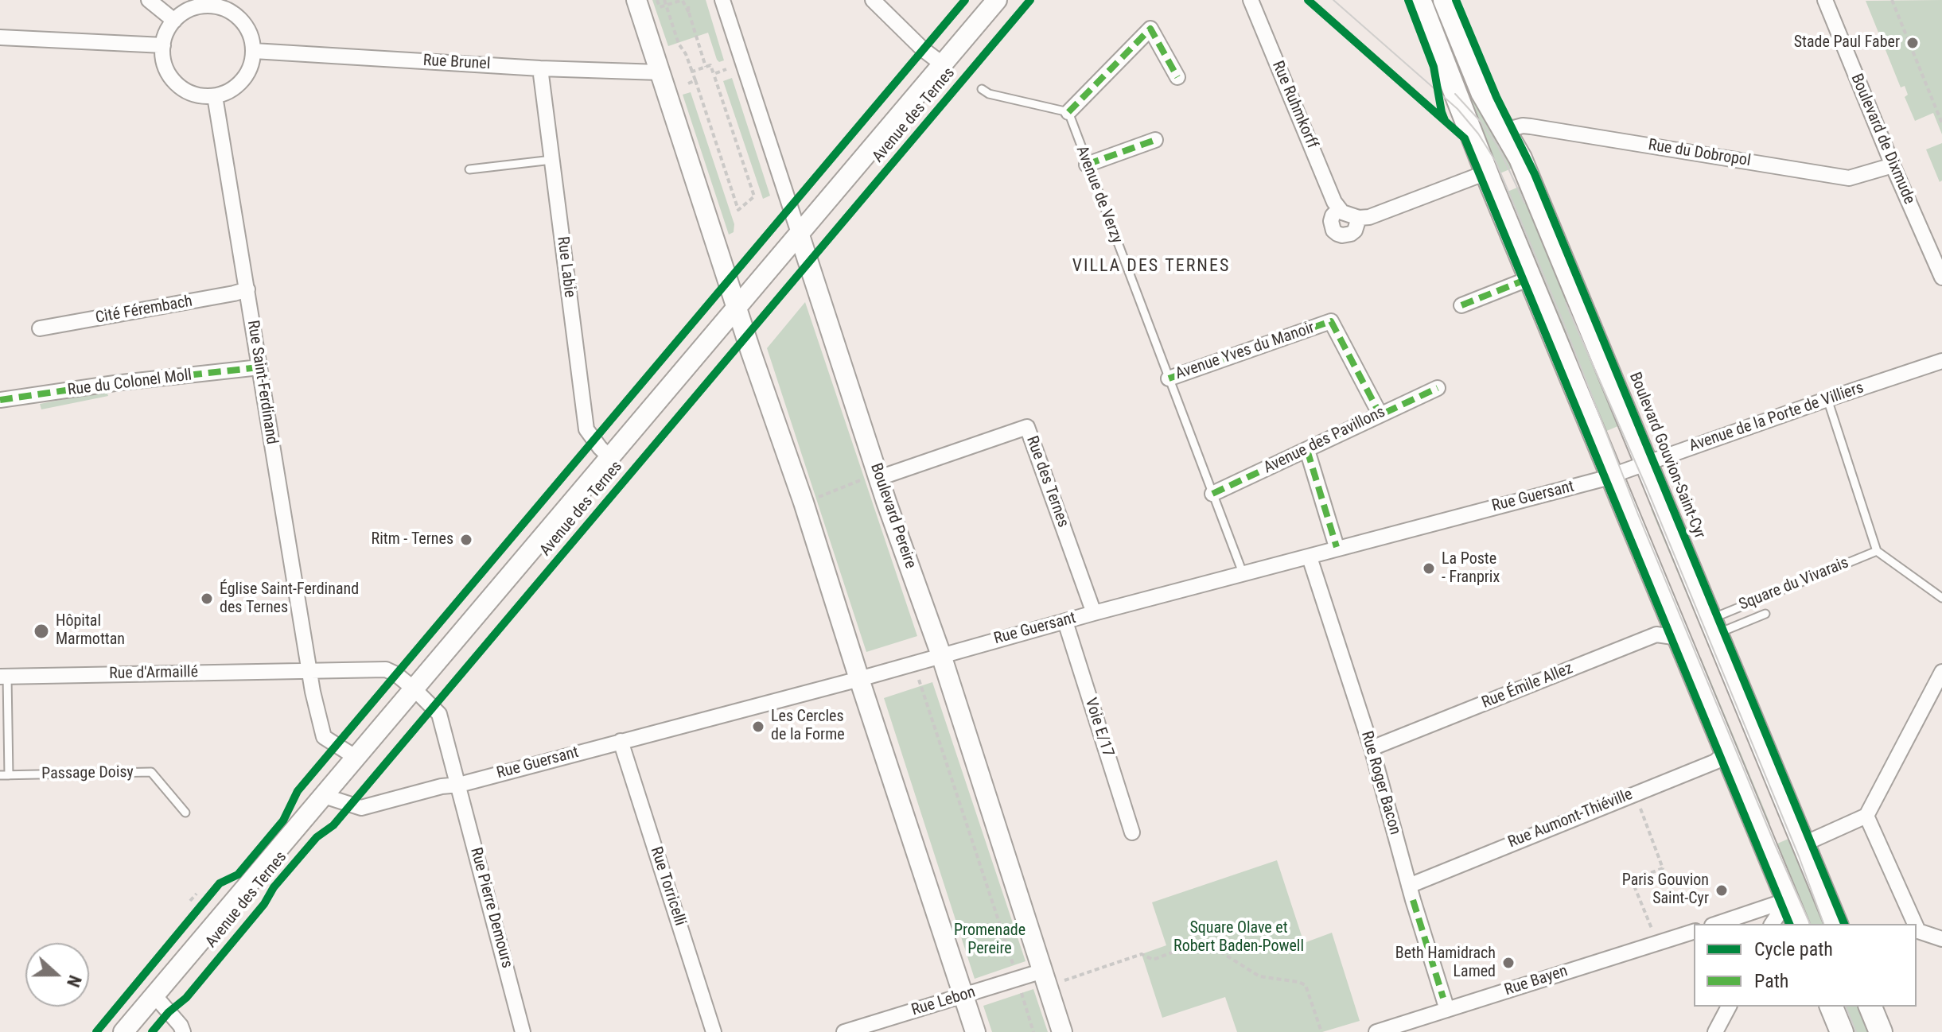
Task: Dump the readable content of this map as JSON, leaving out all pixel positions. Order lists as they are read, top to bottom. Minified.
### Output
{"streets":{"main road":["Avenue des Ternes","Boulevard Gouvion-Saint-Cyr","Boulevard Pereire"],"street":["Rue Brunel","Rue Ruhmkorff","Boulevard de Dixmude","Rue du Dobropol","Rue Labie","Cité Férembach","Avenue Yves du Manoir","Rue Saint-Ferdinand","Rue du Colonel Moll","Avenue de la Porte de Villiers","Avenue des Pavillons","Rue des Ternes","Rue Guersant","Rue d'Armaillé","Rue Émile Allez","Voie E/17","Rue Roger Bacon","Rue Aumont-Thiéville","Rue Torricelli","Rue Pierre Demours","Rue Bayen","Rue Lebon"],"lane":["Avenue de Verzy","Square du Vivarais","Passage Doisy"]},"crossings":[["Rue Brunel","Rue Labie"],["Rue Brunel","Rue Saint-Ferdinand"],["Avenue des Ternes","Rue Labie"],["Avenue des Ternes","Rue Saint-Ferdinand"],["Avenue des Ternes","Rue Guersant"],["Avenue des Ternes","Boulevard Pereire"],["Avenue des Ternes","Rue d'Armaillé"],["Avenue des Ternes","Rue Pierre Demours"],["Boulevard de Dixmude","Rue du Dobropol"],["Rue du Dobropol","Boulevard Gouvion-Saint-Cyr"],["Avenue de Verzy","Avenue Yves du Manoir"],["Avenue de Verzy","Avenue des Pavillons"],["Avenue de Verzy","Rue Guersant"],["Cité Férembach","Rue Saint-Ferdinand"],["Avenue Yves du Manoir","Avenue des Pavillons"],["Rue Saint-Ferdinand","Rue du Colonel Moll"],["Rue Saint-Ferdinand","Rue d'Armaillé"],["Avenue de la Porte de Villiers","Boulevard Gouvion-Saint-Cyr"],["Avenue de la Porte de Villiers","Rue Guersant"],["Boulevard Gouvion-Saint-Cyr","Square du Vivarais"],["Rue des Ternes","Rue Guersant"],["Rue des Ternes","Boulevard Pereire"],["Rue Guersant","Boulevard Pereire"],["Rue Guersant","Voie E/17"],["Rue Guersant","Rue Roger Bacon"],["Rue Guersant","Rue Torricelli"],["Rue Guersant","Rue Pierre Demours"],["Boulevard Pereire","Rue Lebon"],["Rue d'Armaillé","Rue Pierre Demours"],["Rue Émile Allez","Rue Roger Bacon"],["Rue Roger Bacon","Rue Aumont-Thiéville"],["Rue Roger Bacon","Rue Bayen"]],"districts":["VILLA DES TERNES"],"parks":["Square Olave et Robert Baden-Powell","Promenade Pereire"],"places":["Stade Paul Faber","Ritm - Ternes","La Poste - Franprix","Église Saint-Ferdinand des Ternes","Hôpital Marmottan","Les Cercles de la Forme","Paris Gouvion Saint-Cyr","Beth Hamidrach Lamed"],"legend":["Cycle path","Path"],"north":"right"}
